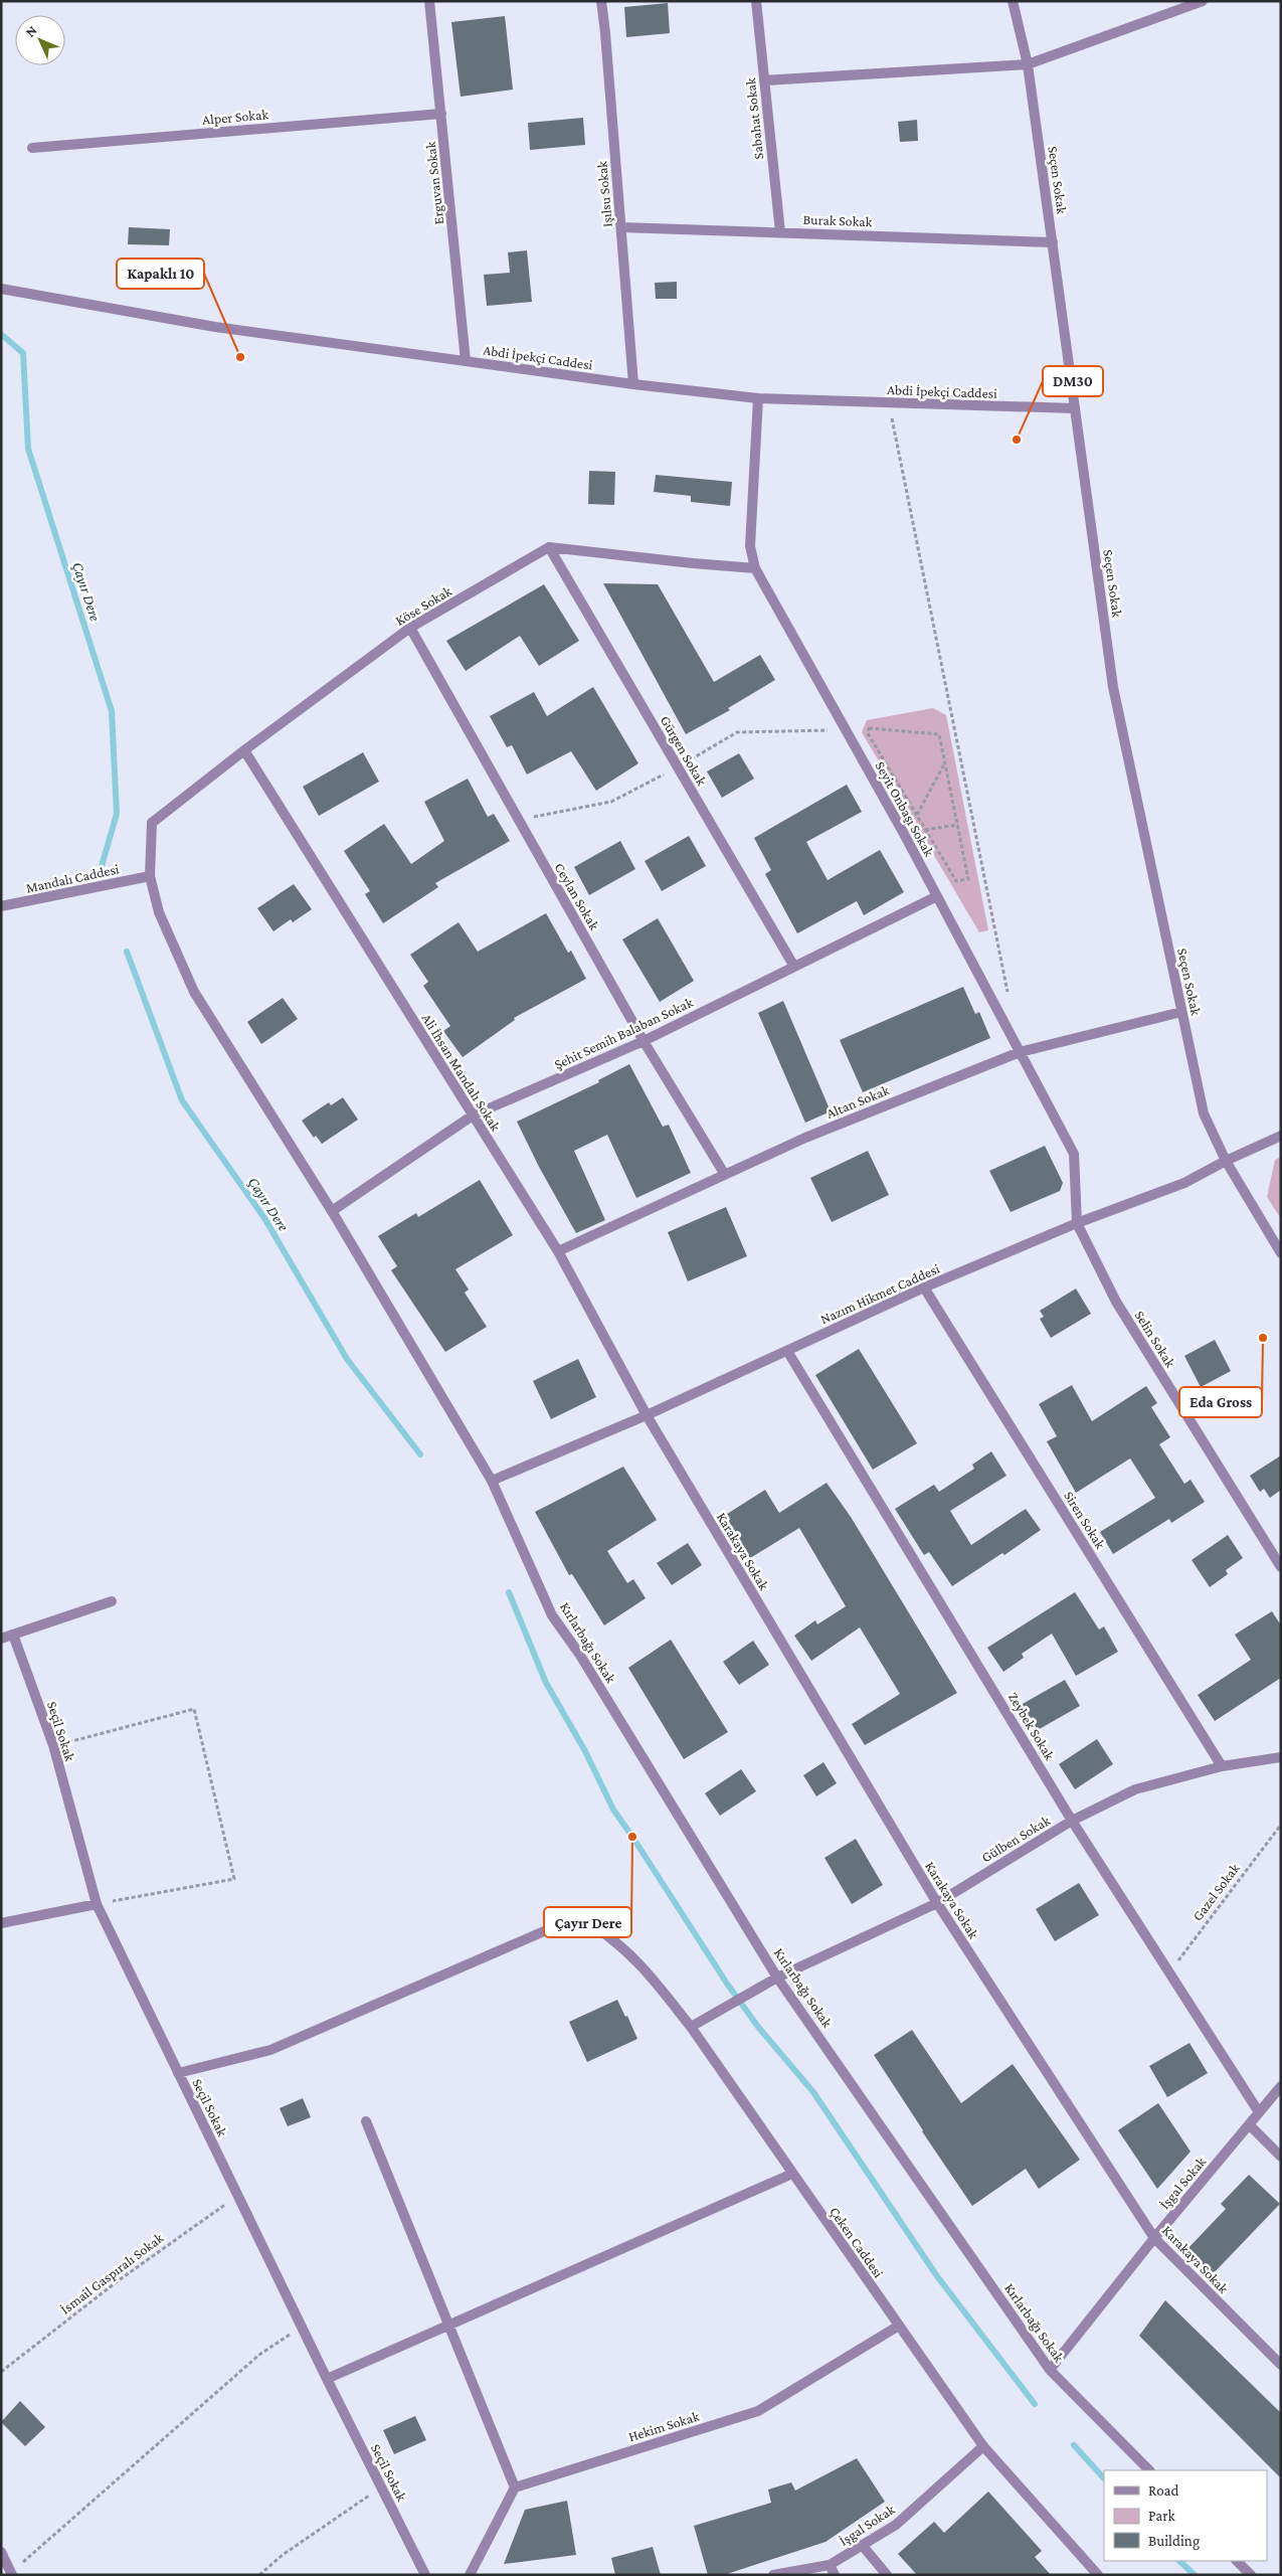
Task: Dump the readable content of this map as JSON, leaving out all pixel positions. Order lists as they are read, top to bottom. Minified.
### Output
{"streets":{"street":["Alper Sokak","Sabahat Sokak","Seçen Sokak","Erguvan Sokak","Işılsu Sokak","Burak Sokak","Abdi İpekçi Caddesi","Köse Sokak","Gürgen Sokak","Seyit Onbaşı Sokak","Mandalı Caddesi","Ceylan Sokak","Şehit Semih Balaban Sokak","Ali İhsan Mandalı Sokak","Altan Sokak","Nazım Hikmet Caddesi","Selin Sokak","Siren Sokak","Karakaya Sokak","Kırlarbağı Sokak","Zeybek Sokak","Seçil Sokak","Gülben Sokak","İşgal Sokak","Çeken Caddesi","Hekim Sokak"],"path":["Gazel Sokak","İsmail Gaspıralı Sokak"]},"crossings":[["Alper Sokak","Erguvan Sokak"],["Sabahat Sokak","Burak Sokak"],["Seçen Sokak","Burak Sokak"],["Seçen Sokak","Abdi İpekçi Caddesi"],["Seçen Sokak","Altan Sokak"],["Seçen Sokak","Nazım Hikmet Caddesi"],["Erguvan Sokak","Abdi İpekçi Caddesi"],["Işılsu Sokak","Burak Sokak"],["Işılsu Sokak","Abdi İpekçi Caddesi"],["Abdi İpekçi Caddesi","Seyit Onbaşı Sokak"],["Köse Sokak","Gürgen Sokak"],["Köse Sokak","Ceylan Sokak"],["Köse Sokak","Ali İhsan Mandalı Sokak"],["Köse Sokak","Kırlarbağı Sokak"],["Gürgen Sokak","Şehit Semih Balaban Sokak"],["Seyit Onbaşı Sokak","Şehit Semih Balaban Sokak"],["Seyit Onbaşı Sokak","Altan Sokak"],["Seyit Onbaşı Sokak","Nazım Hikmet Caddesi"],["Seyit Onbaşı Sokak","Selin Sokak"],["Mandalı Caddesi","Kırlarbağı Sokak"],["Ceylan Sokak","Şehit Semih Balaban Sokak"],["Ceylan Sokak","Altan Sokak"],["Şehit Semih Balaban Sokak","Ali İhsan Mandalı Sokak"],["Şehit Semih Balaban Sokak","Kırlarbağı Sokak"],["Ali İhsan Mandalı Sokak","Altan Sokak"],["Ali İhsan Mandalı Sokak","Nazım Hikmet Caddesi"],["Ali İhsan Mandalı Sokak","Karakaya Sokak"],["Nazım Hikmet Caddesi","Selin Sokak"],["Nazım Hikmet Caddesi","Siren Sokak"],["Nazım Hikmet Caddesi","Karakaya Sokak"],["Nazım Hikmet Caddesi","Kırlarbağı Sokak"],["Nazım Hikmet Caddesi","Zeybek Sokak"],["Siren Sokak","Gülben Sokak"],["Karakaya Sokak","Gülben Sokak"],["Karakaya Sokak","İşgal Sokak"],["Kırlarbağı Sokak","Gülben Sokak"],["Kırlarbağı Sokak","İşgal Sokak"],["Zeybek Sokak","Gülben Sokak"],["Zeybek Sokak","Gazel Sokak"],["Zeybek Sokak","İşgal Sokak"],["Seçil Sokak","Çeken Caddesi"],["Seçil Sokak","İsmail Gaspıralı Sokak"],["Gülben Sokak","Çeken Caddesi"],["İşgal Sokak","Çeken Caddesi"],["Çeken Caddesi","Hekim Sokak"]],"water":["Çayır Dere"],"places":["Kapaklı 10","DM30","Eda Gross","Çayır Dere"],"legend":["Road","Park","Building"],"north":"top left"}
